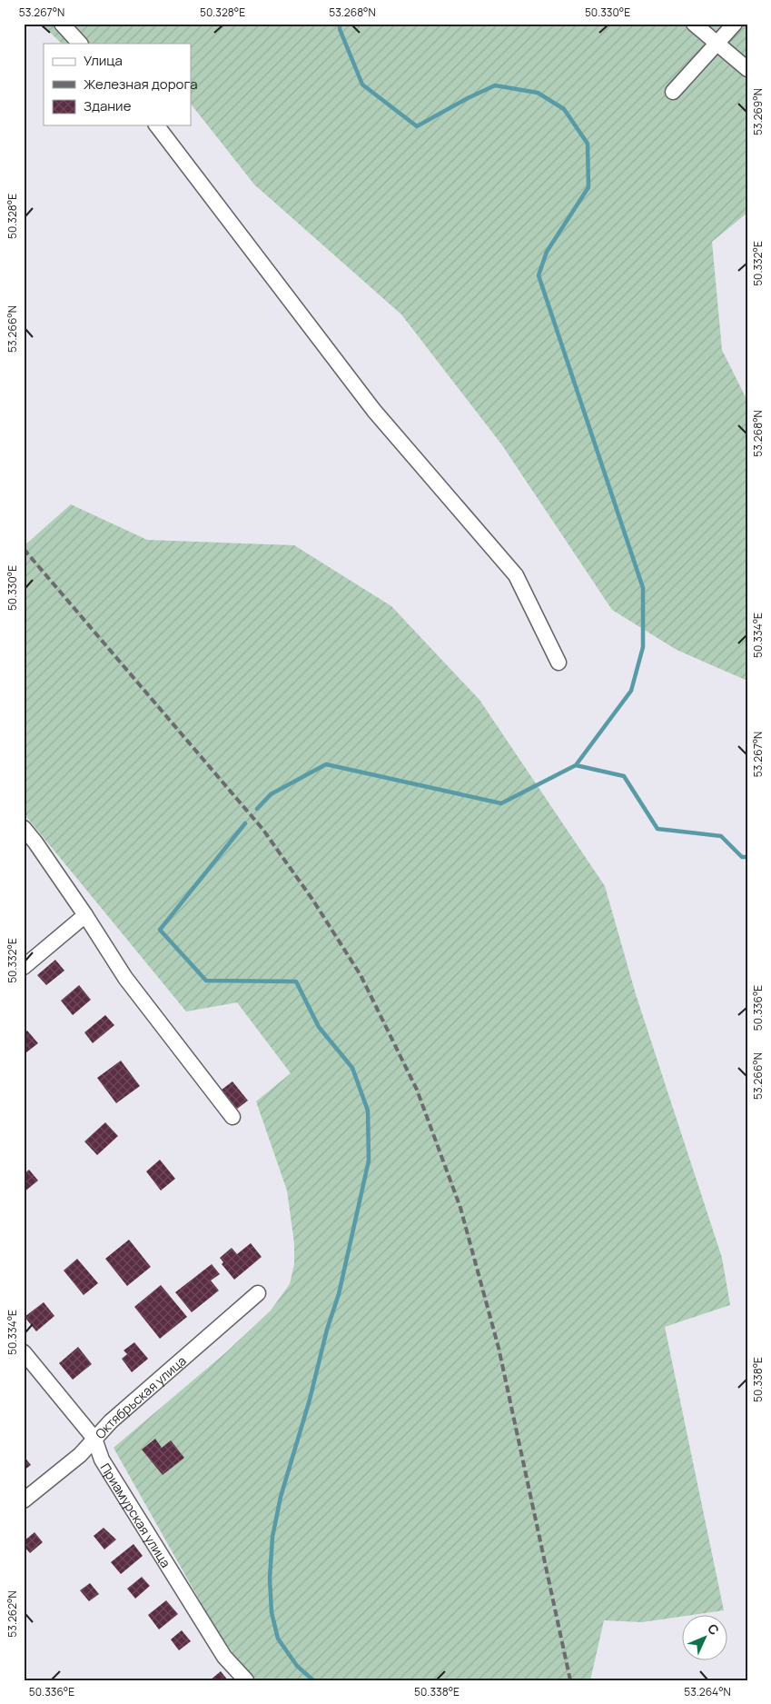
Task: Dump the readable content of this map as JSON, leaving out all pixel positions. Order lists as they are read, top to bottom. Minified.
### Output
{"streets":{"street":["Октябрьская улица","Приамурская улица"]},"crossings":[["Октябрьская улица","Приамурская улица"]],"legend":["Улица","Железная дорога","Здание"],"north":"top right","coordinates":["53.267°N","50.328°E","53.268°N","50.330°E","53.269°N","50.332°E","53.266°N","50.334°E","50.336°E","50.338°E","53.262°N","53.264°N"]}
